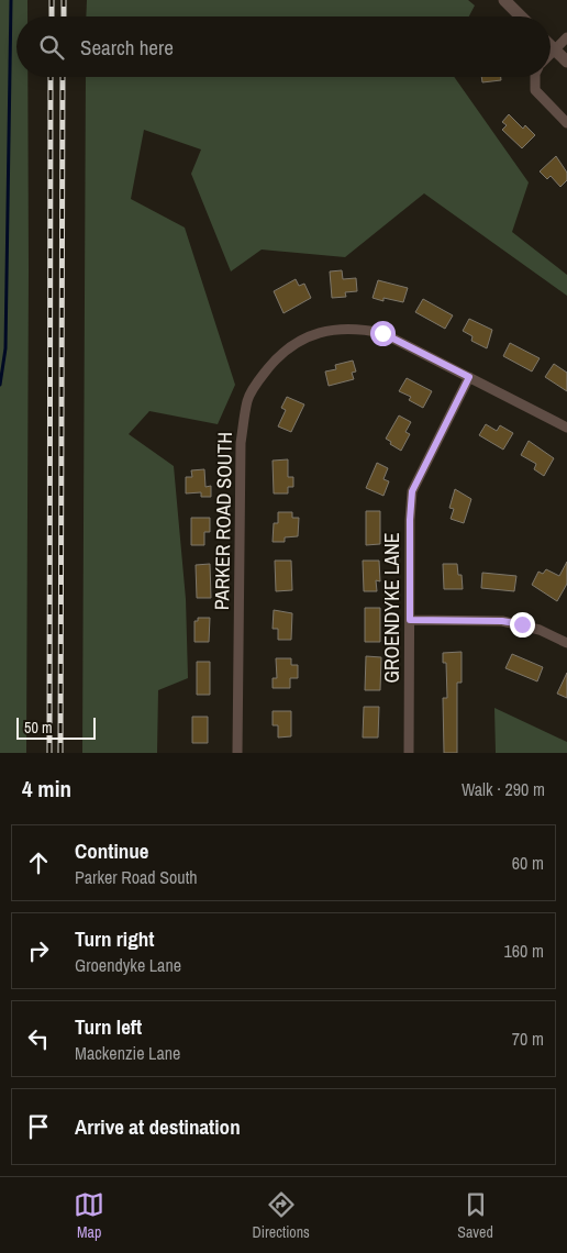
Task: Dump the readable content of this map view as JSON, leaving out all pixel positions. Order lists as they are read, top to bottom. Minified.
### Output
{"streets":{"street":["PARKER ROAD SOUTH","GROENDYKE LANE"]},"crossings":[["PARKER ROAD SOUTH","GROENDYKE LANE"]],"scale_bar":"50 m","page":{"search":"Search here","scale":"50 m","heading":["4 min","Walk · 290 m"],"list":[["Continue","Parker Road South","60 m"],["Turn right","Groendyke Lane","160 m"],["Turn left","Mackenzie Lane","70 m"],"Arrive at destination"],"nav":["Map","Directions","Saved"]}}
